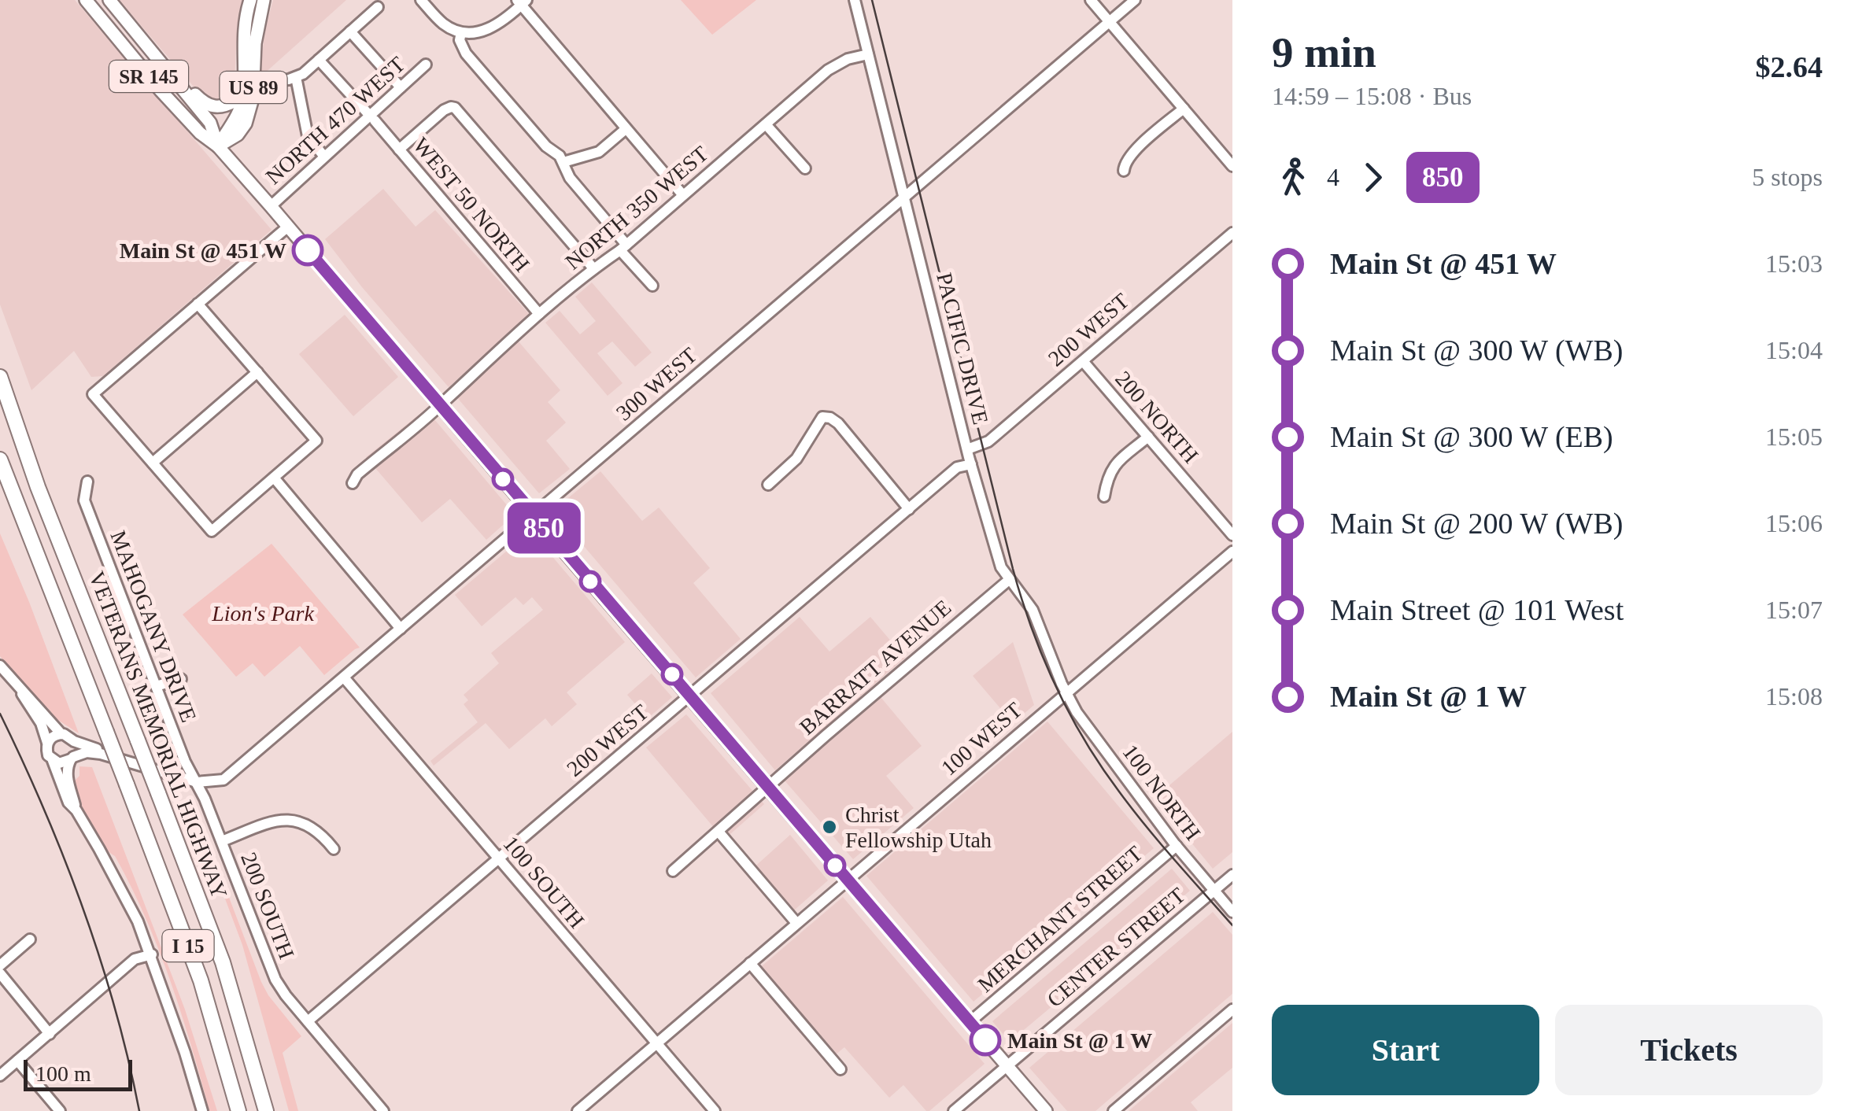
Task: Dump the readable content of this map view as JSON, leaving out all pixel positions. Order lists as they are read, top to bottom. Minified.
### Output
{"streets":{"highway":["VETERANS MEMORIAL HIGHWAY","I 15"],"main road":["SR 145","US 89"],"street":["NORTH 470 WEST","WEST 50 NORTH","NORTH 350 WEST","200 WEST","PACIFIC DRIVE","300 WEST","200 NORTH","MAHOGANY DRIVE","BARRATT AVENUE","100 WEST","100 NORTH","100 SOUTH","200 SOUTH","MERCHANT STREET","CENTER STREET"]},"crossings":[["SR 145","US 89"],["NORTH 470 WEST","WEST 50 NORTH"],["WEST 50 NORTH","NORTH 350 WEST"],["NORTH 350 WEST","PACIFIC DRIVE"],["200 WEST","PACIFIC DRIVE"],["200 WEST","200 NORTH"],["200 WEST","100 SOUTH"],["200 WEST","200 SOUTH"],["PACIFIC DRIVE","300 WEST"],["PACIFIC DRIVE","BARRATT AVENUE"],["PACIFIC DRIVE","100 WEST"],["PACIFIC DRIVE","100 NORTH"],["300 WEST","MAHOGANY DRIVE"],["300 WEST","100 SOUTH"],["300 WEST","200 SOUTH"],["MAHOGANY DRIVE","200 SOUTH"],["100 WEST","100 NORTH"],["100 WEST","100 SOUTH"],["100 NORTH","MERCHANT STREET"],["100 NORTH","CENTER STREET"]],"parks":["Lion's Park"],"places":["Main St @ 451 W","Christ Fellowship Utah","Main St @ 1 W"],"lines":["bus line 850"],"scale_bar":"100 m","page":{"on_map":"850","heading":["9 min","14:59 – 15:08 · Bus","$2.64"],"legs":["4","850","5 stops"],"list":[{"name":"Main St @ 451 W","value":"15:03"},{"name":"Main St @ 300 W (WB)","value":"15:04"},{"name":"Main St @ 300 W (EB)","value":"15:05"},{"name":"Main St @ 200 W (WB)","value":"15:06"},{"name":"Main Street @ 101 West","value":"15:07"},{"name":"Main St @ 1 W","value":"15:08"}],"buttons":["Start","Tickets"],"scale":"100 m"}}
